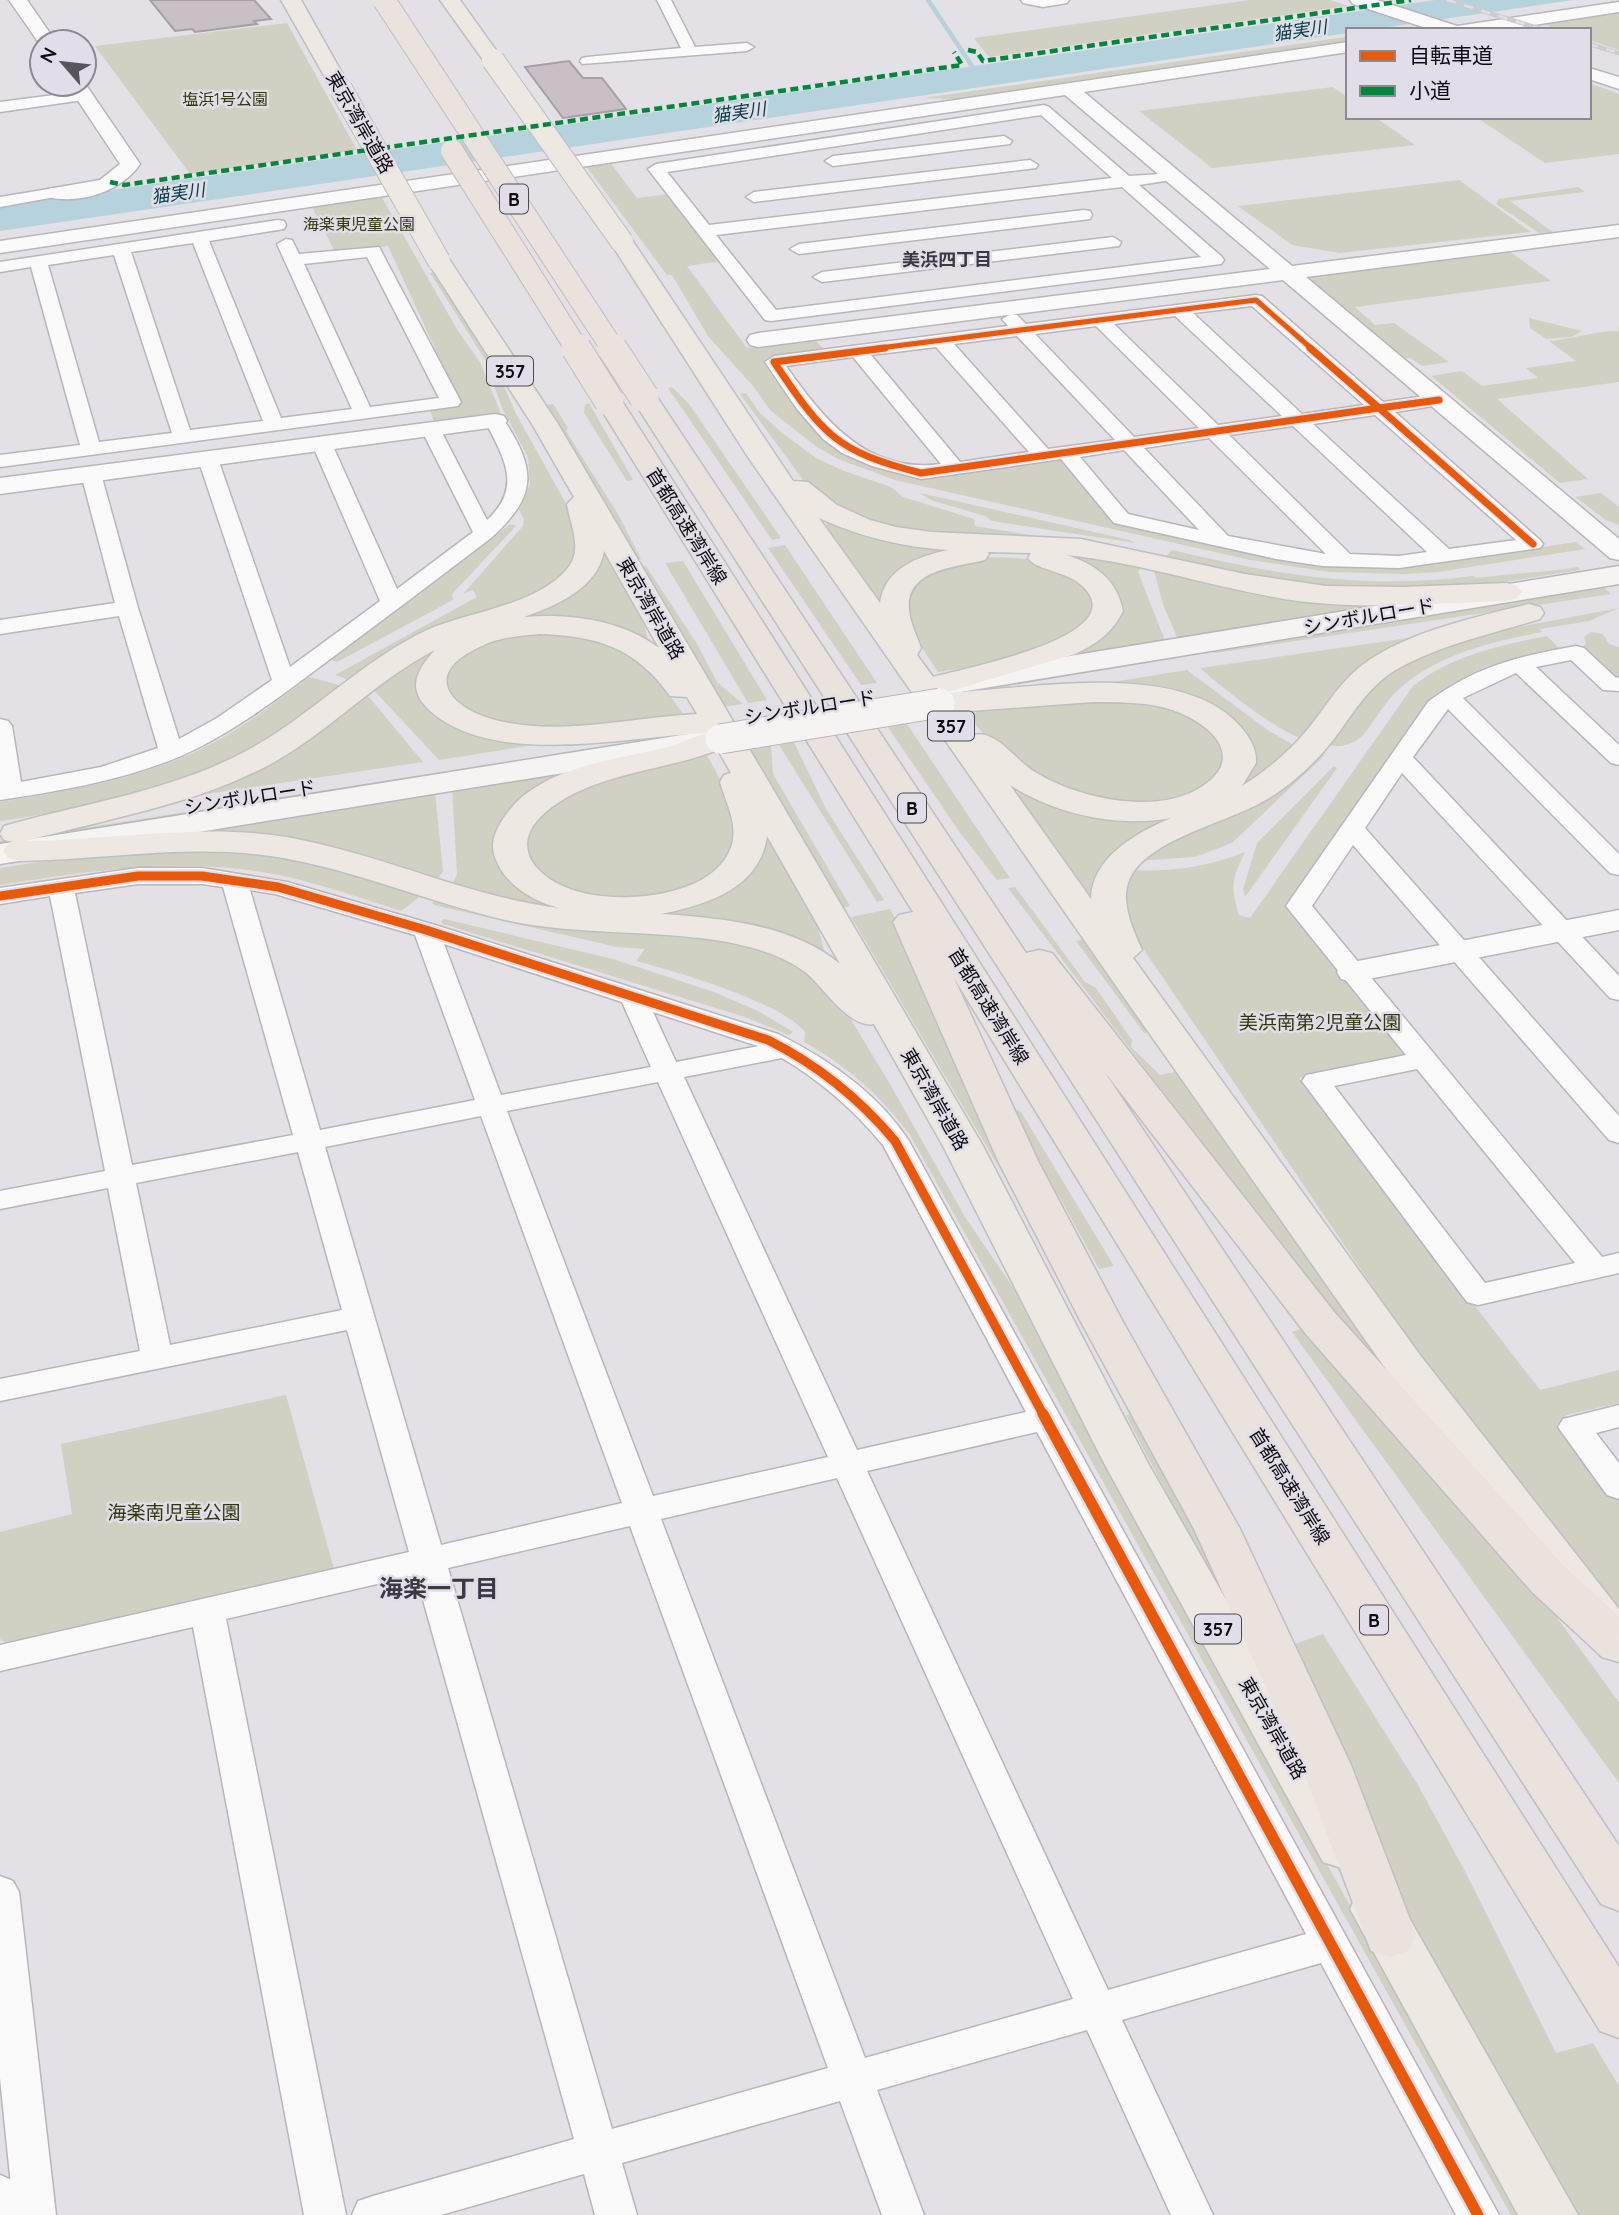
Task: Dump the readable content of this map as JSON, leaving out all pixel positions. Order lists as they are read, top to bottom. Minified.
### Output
{"streets":{"highway":["東京湾岸道路","B","357","首都高速湾岸線"],"main road":["シンボルロード"]},"crossings":[["東京湾岸道路","シンボルロード"],["357","シンボルロード"]],"districts":["美浜四丁目","海楽一丁目"],"water":["猫実川"],"parks":["塩浜1号公園","海楽東児童公園","美浜南第2児童公園","海楽南児童公園"],"legend":["自転車道","小道"],"north":"top left"}
